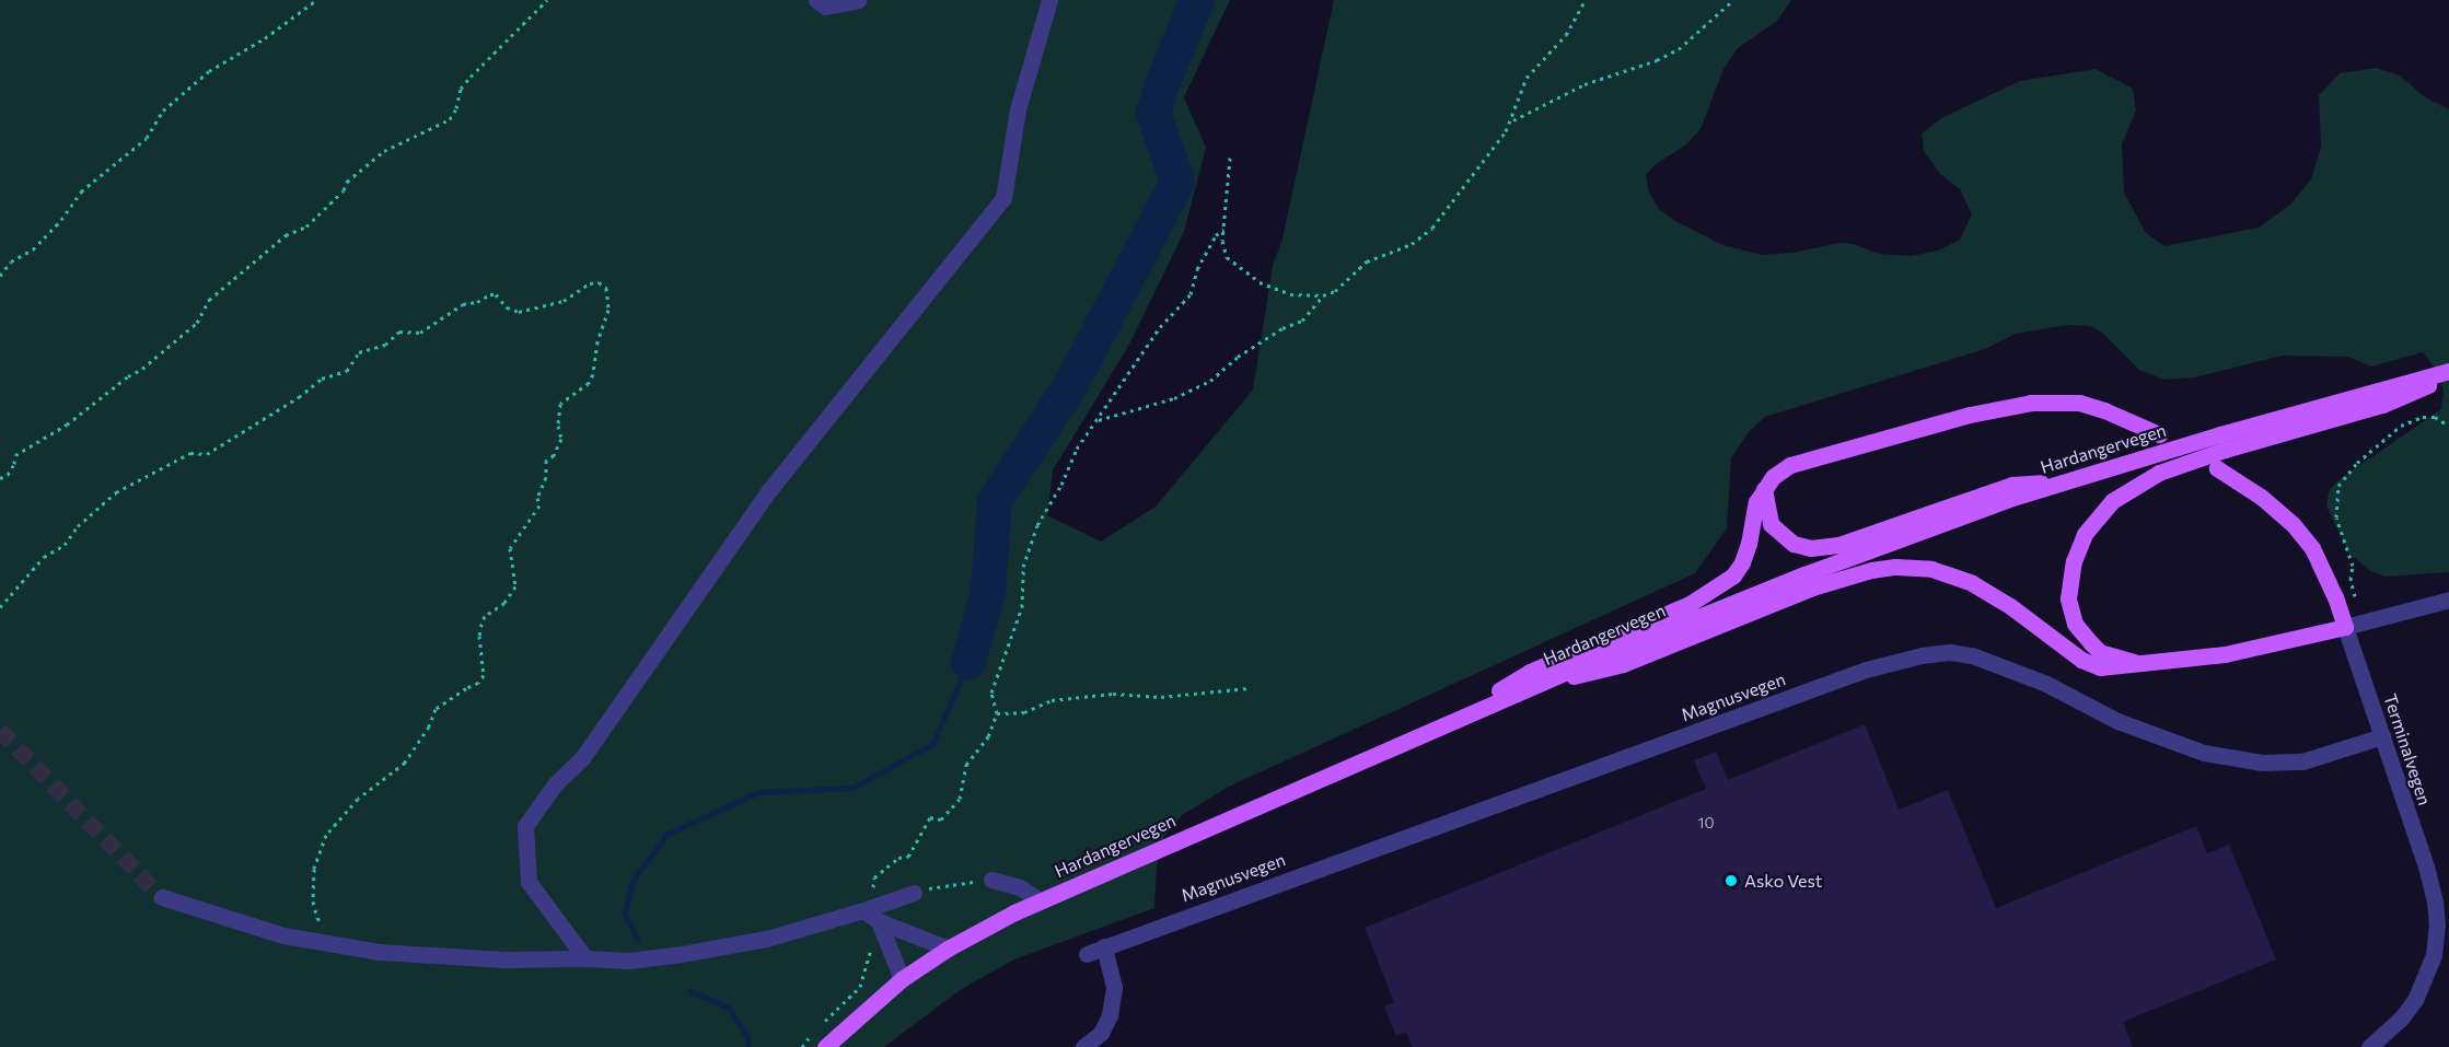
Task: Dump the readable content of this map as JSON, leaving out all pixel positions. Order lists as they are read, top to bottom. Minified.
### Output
{"streets":{"main road":["Hardangervegen"],"lane":["Magnusvegen","Terminalvegen"]},"crossings":[["Magnusvegen","Terminalvegen"]],"places":["Asko Vest"],"house_numbers":["10"]}
